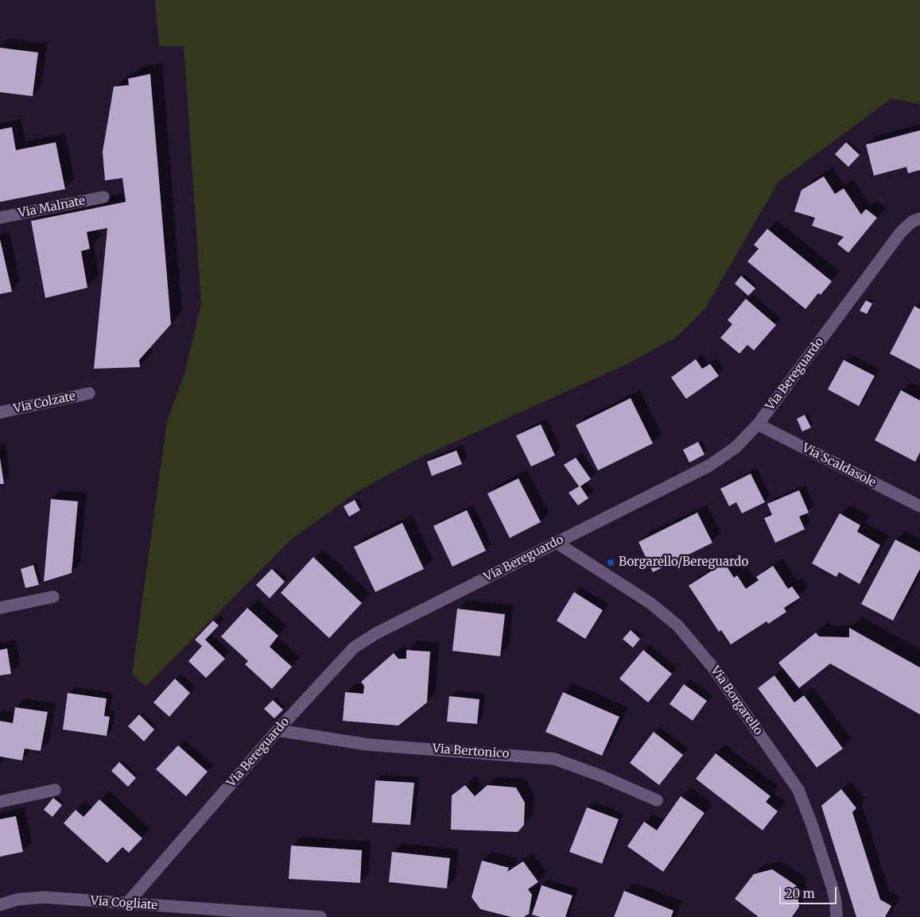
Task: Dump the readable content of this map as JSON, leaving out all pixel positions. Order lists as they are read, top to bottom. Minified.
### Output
{"streets":{"street":["Via Malnate","Via Bereguardo","Via Colzate","Via Scaldasole","Via Borgarello","Via Bertonico","Via Cogliate"]},"crossings":[["Via Bereguardo","Via Scaldasole"],["Via Bereguardo","Via Borgarello"],["Via Bereguardo","Via Bertonico"],["Via Bereguardo","Via Cogliate"]],"places":["Borgarello/Bereguardo"],"scale_bar":"20 m"}
